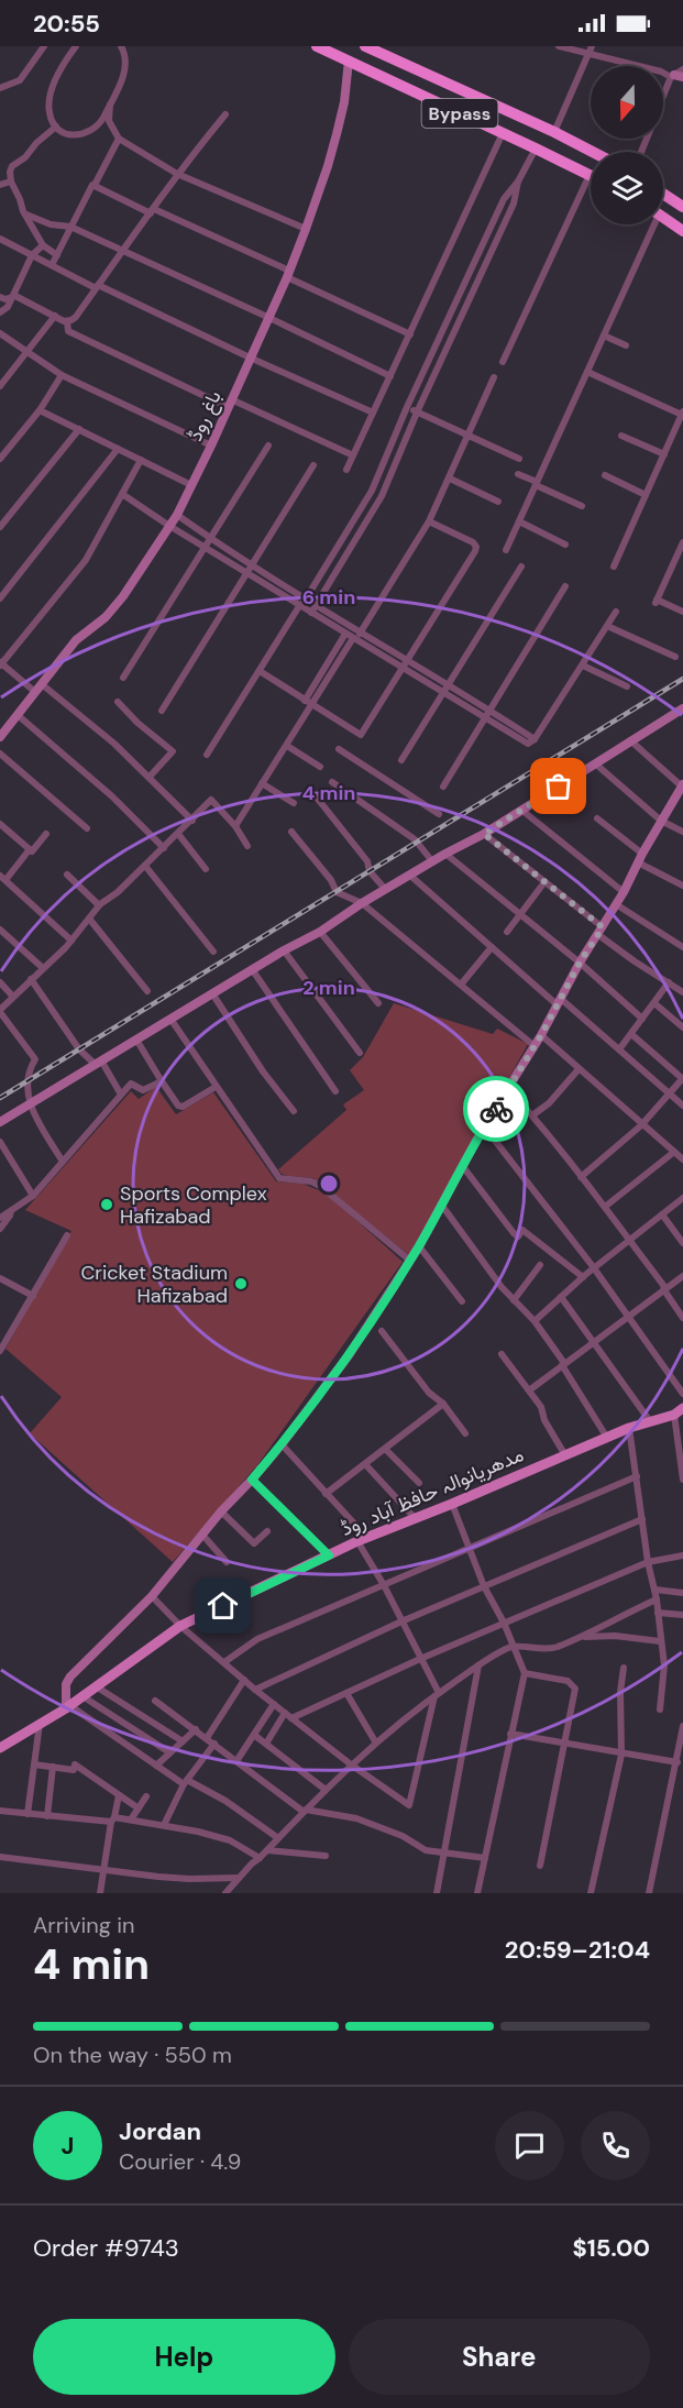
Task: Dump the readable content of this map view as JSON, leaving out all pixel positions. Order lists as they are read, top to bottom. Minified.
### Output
{"streets":{"highway":["Bypass"],"main road":["مدھریانوالہ حافظ آباد روڈ"],"street":["باغ روڈ"]},"crossings":[["Bypass","باغ روڈ"]],"places":["Sports Complex Hafizabad","Cricket Stadium Hafizabad"],"north":"bottom","page":{"status":"20:55","heading":["4 min","Arriving in","20:59–21:04"],"panel":["Jordan","Courier · 4.9","Order #9743","$15.00"],"bar":"On the way · 550 m","round":"J","buttons":["Help","Share"]},"rings":["6 min","4 min","2 min"]}
